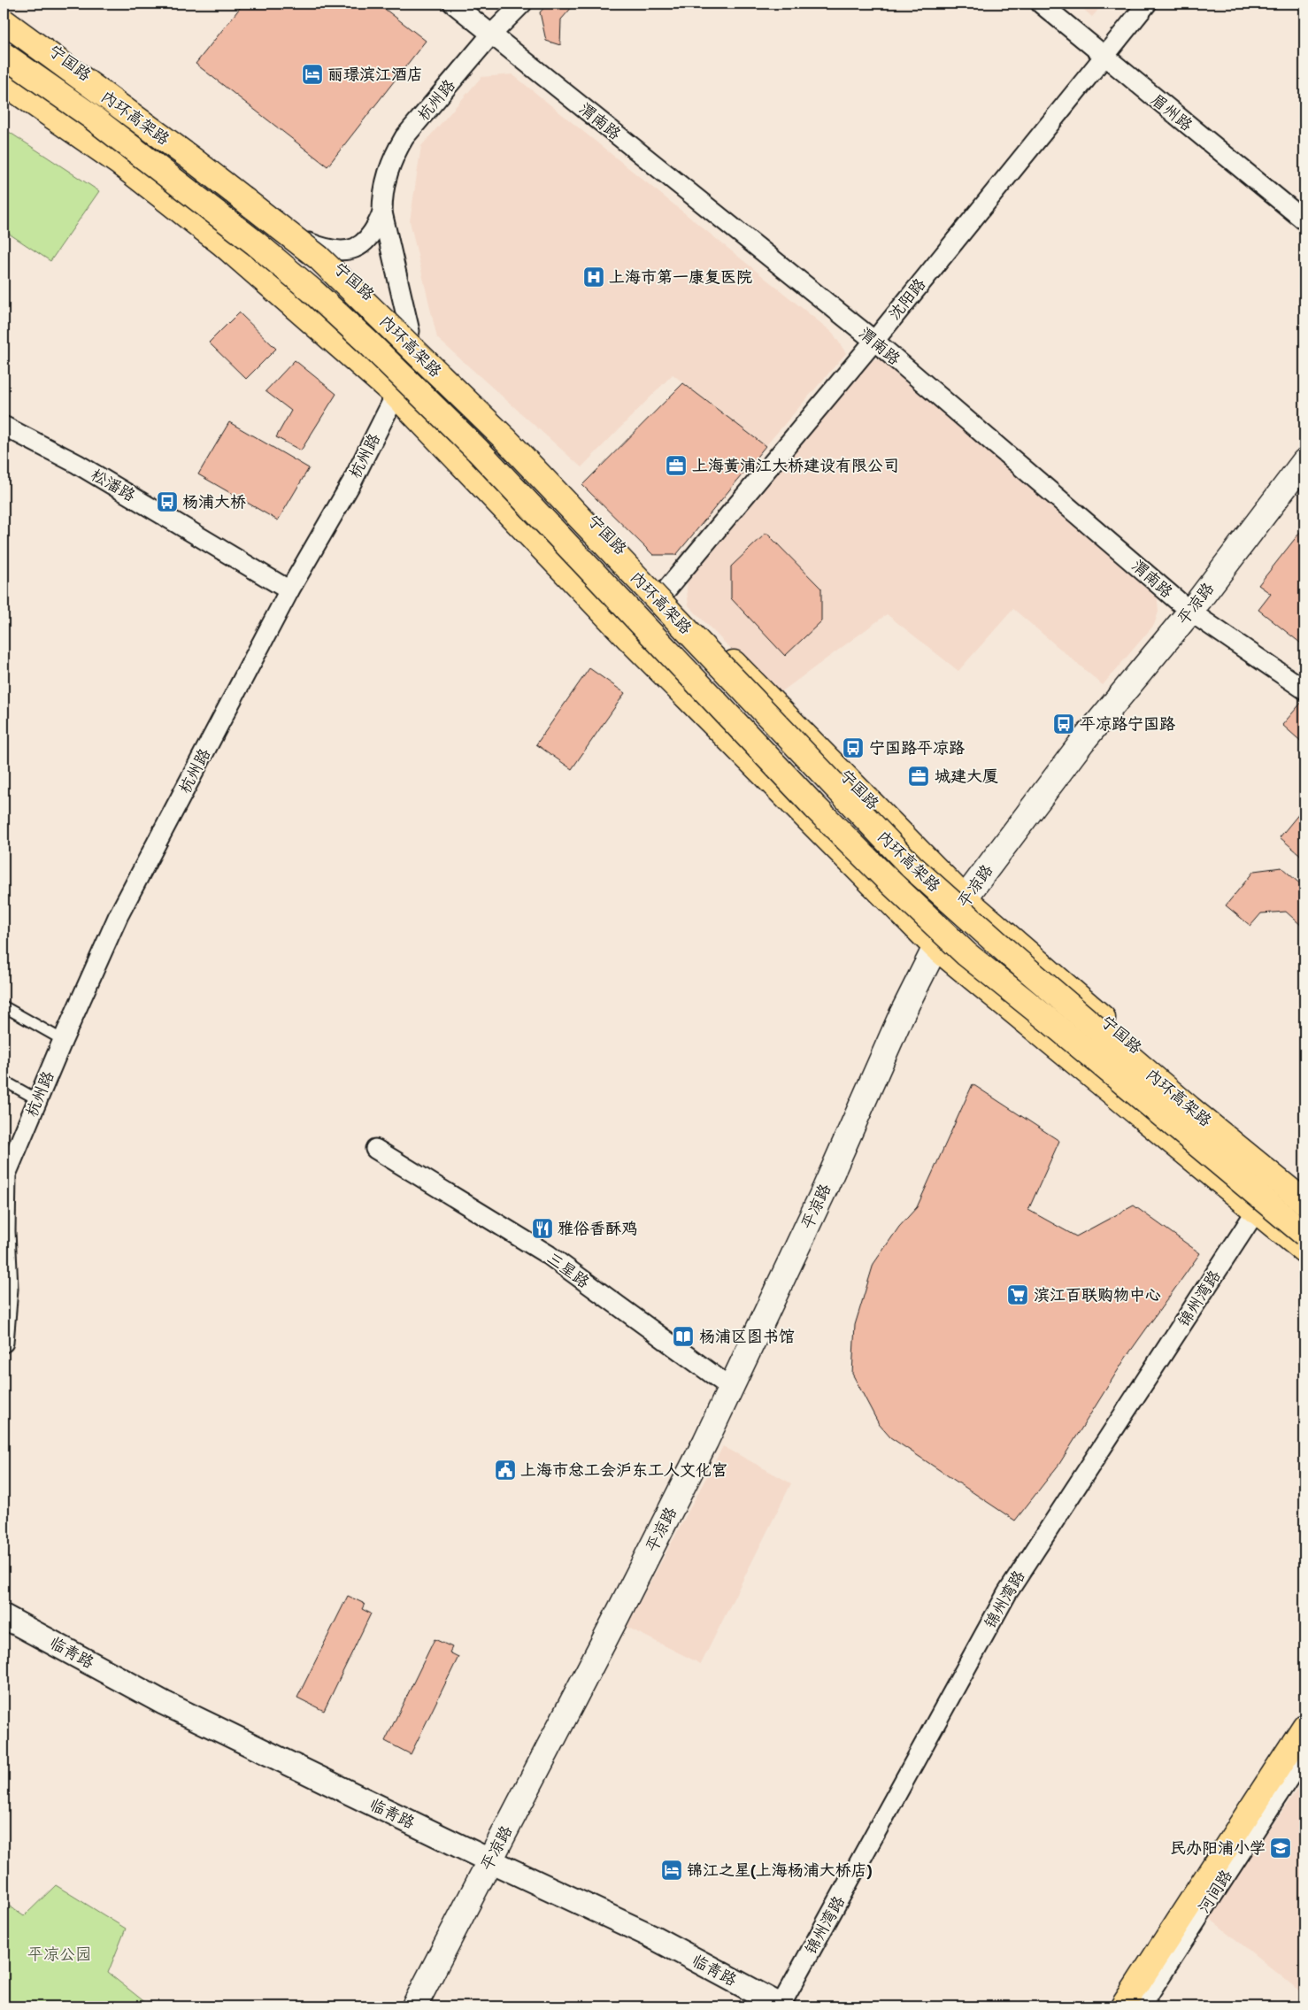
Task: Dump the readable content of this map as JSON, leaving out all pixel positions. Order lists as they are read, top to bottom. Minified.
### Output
{"streets":{"main road":["宁国路","内环高架路","平凉路"],"street":["杭州路","眉州路","渭南路","沈阳路","松潘路","三星路","锦州湾路","临青路","河间路"]},"crossings":[["宁国路","杭州路"],["宁国路","沈阳路"],["宁国路","平凉路"],["杭州路","渭南路"],["杭州路","松潘路"],["眉州路","沈阳路"],["渭南路","沈阳路"],["渭南路","平凉路"],["平凉路","三星路"],["平凉路","临青路"],["锦州湾路","临青路"]],"parks":["平凉公园"],"places":{"hotel":["丽璟滨江酒店","锦江之星(上海杨浦大桥店)"],"hospital":["上海市第一康复医院"],"office":["上海黄浦江大桥建设有限公司","城建大厦"],"bus stop":["杨浦大桥","平凉路宁国路","宁国路平凉路"],"restaurant":["雅俗香酥鸡"],"supermarket":["滨江百联购物中心"],"library":["杨浦区图书馆"],"public building":["上海市总工会沪东工人文化宫"],"school or university":["民办阳浦小学"]}}
